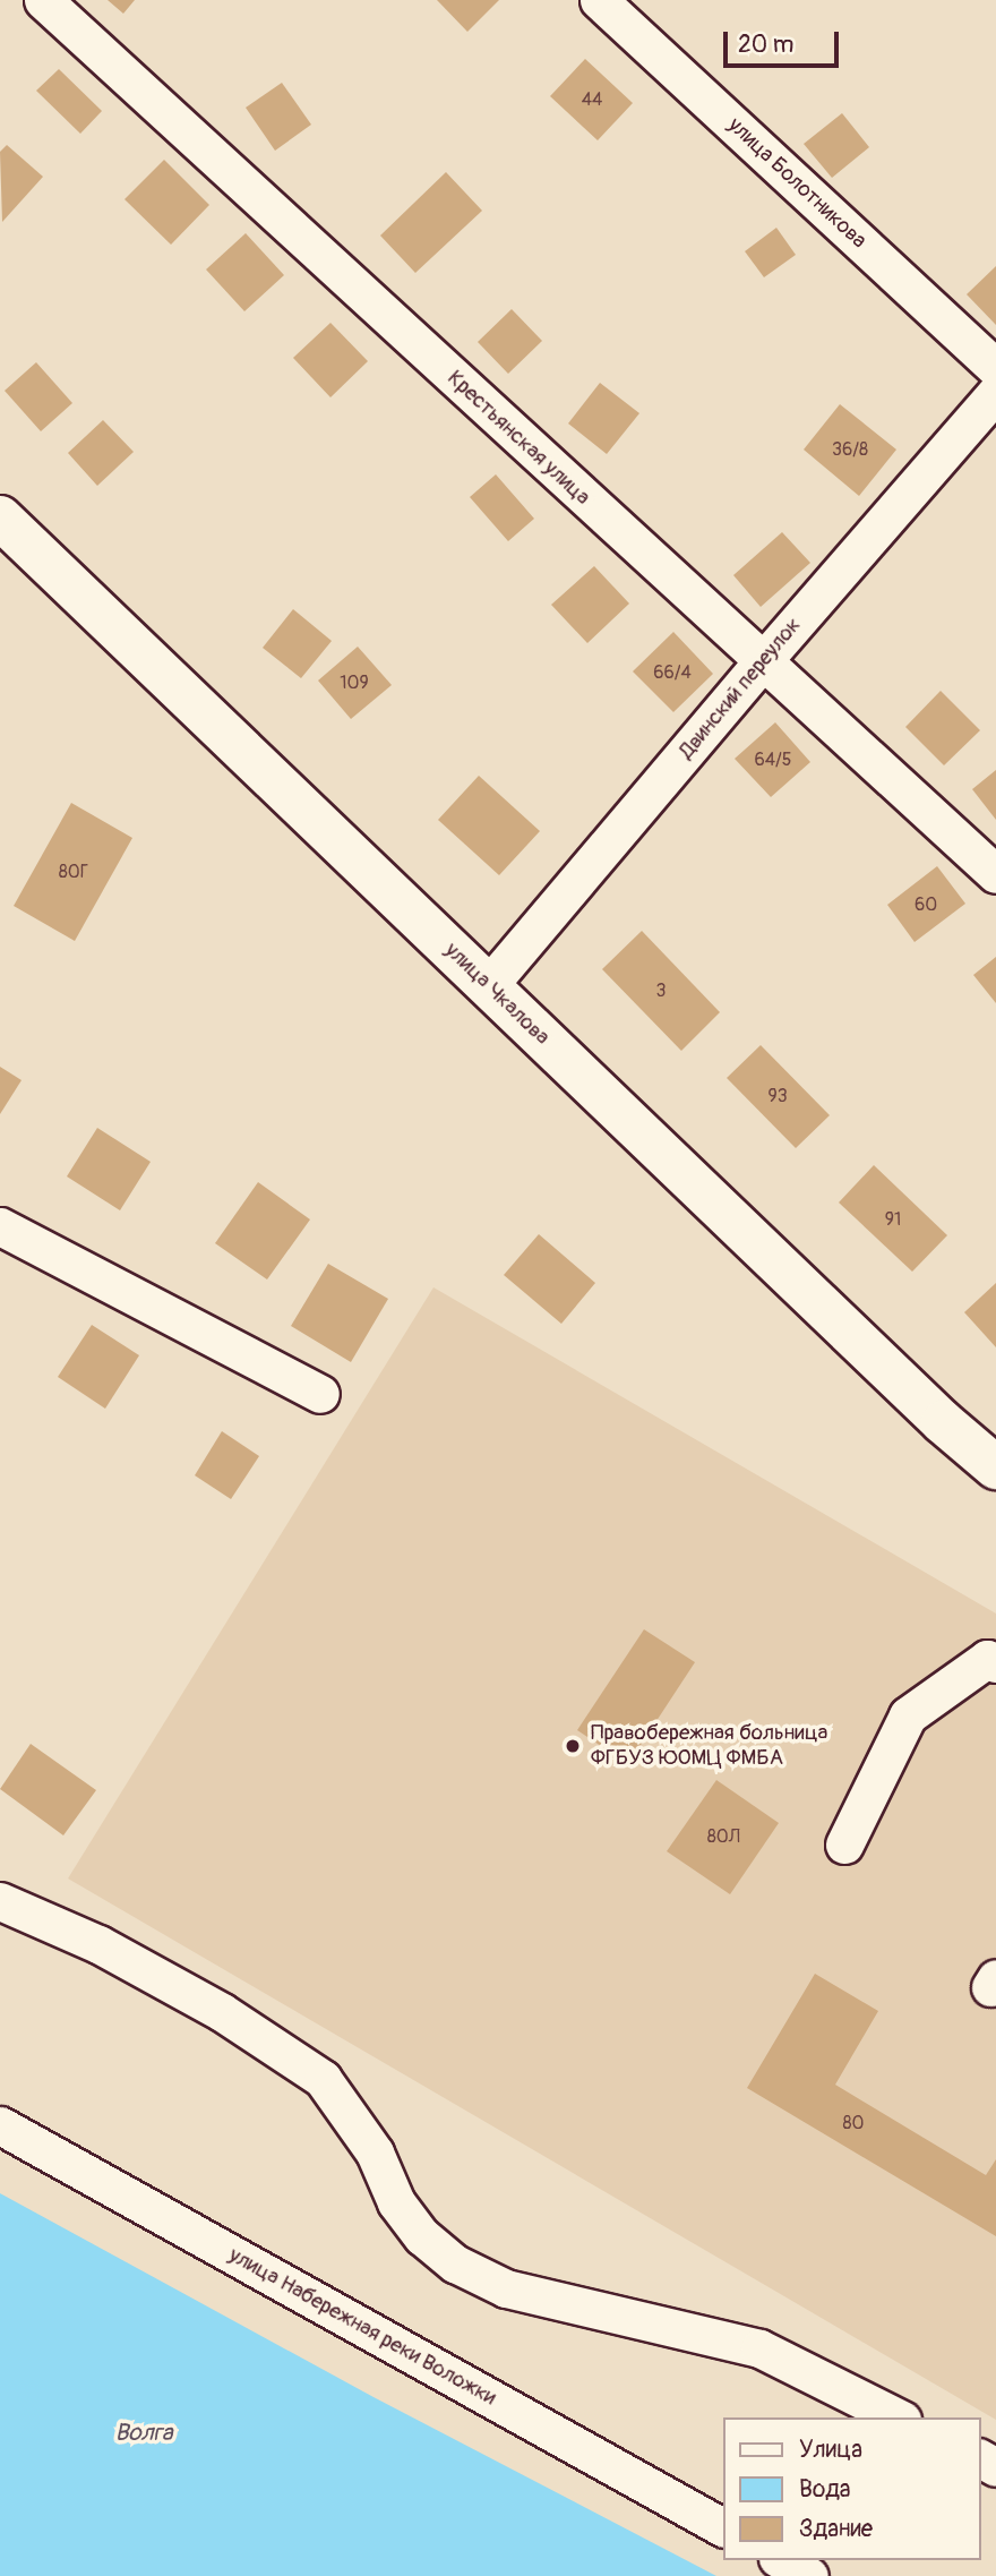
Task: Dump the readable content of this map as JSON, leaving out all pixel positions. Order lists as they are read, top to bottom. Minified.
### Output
{"streets":{"main road":["улица Чкалова"],"street":["улица Болотникова","Крестьянская улица","Двинский переулок","улица Набережная реки Воложки"]},"crossings":[["Крестьянская улица","Двинский переулок"],["Двинский переулок","улица Чкалова"]],"water":["Волга"],"places":["Правобережная больница ФГБУЗ ЮОМЦ ФМБА"],"house_numbers":["44","36/8","66/4","109","64/5","80Г","60","3","93","91","80Л","80"],"legend":["Улица","Вода","Здание"],"scale_bar":"20 m"}
